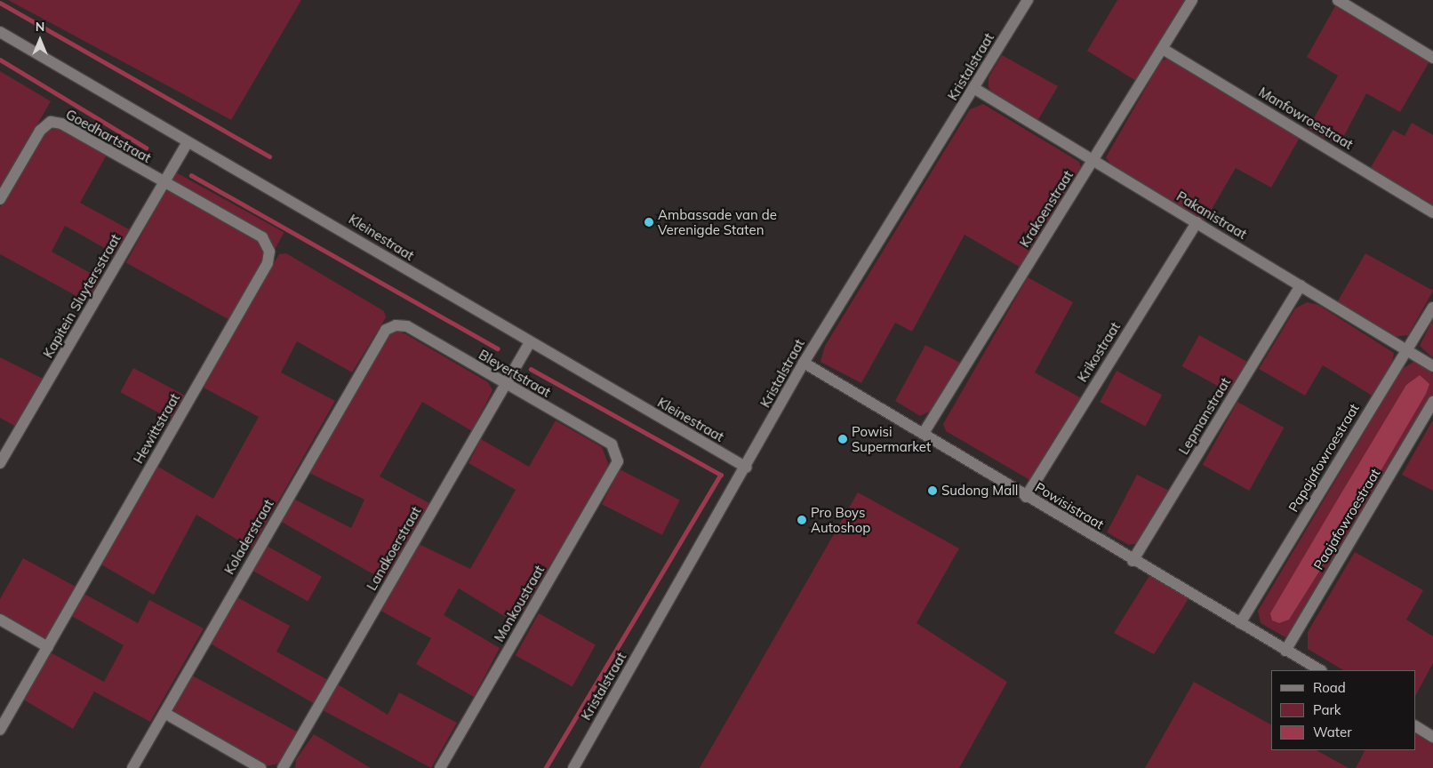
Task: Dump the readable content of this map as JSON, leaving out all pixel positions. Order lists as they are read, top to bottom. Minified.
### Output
{"streets":{"street":["Kristalstraat","Manfowroestraat","Goedhartstraat","Krakoenstraat","Pakanistraat","Kleinestraat","Kapitein Sluytersstraat","Krikostraat","Bleyertstraat","Lepmanstraat","Hewittstraat","Papajafowroestraat","Powisistraat","Paajafowroestraat","Koladerstraat","Landkoerstraat","Monkoustraat"]},"crossings":[["Kristalstraat","Pakanistraat"],["Kristalstraat","Kleinestraat"],["Kristalstraat","Powisistraat"],["Manfowroestraat","Krakoenstraat"],["Goedhartstraat","Kapitein Sluytersstraat"],["Goedhartstraat","Hewittstraat"],["Krakoenstraat","Pakanistraat"],["Krakoenstraat","Powisistraat"],["Pakanistraat","Krikostraat"],["Pakanistraat","Lepmanstraat"],["Pakanistraat","Papajafowroestraat"],["Kleinestraat","Kapitein Sluytersstraat"],["Kleinestraat","Landkoerstraat"],["Kapitein Sluytersstraat","Hewittstraat"],["Krikostraat","Powisistraat"],["Bleyertstraat","Koladerstraat"],["Bleyertstraat","Landkoerstraat"],["Bleyertstraat","Monkoustraat"],["Lepmanstraat","Powisistraat"],["Papajafowroestraat","Powisistraat"],["Powisistraat","Paajafowroestraat"]],"places":["Ambassade van de Verenigde Staten","Powisi Supermarket","Sudong Mall","Pro Boys Autoshop"],"legend":["Road","Park","Water"],"north":"top"}
